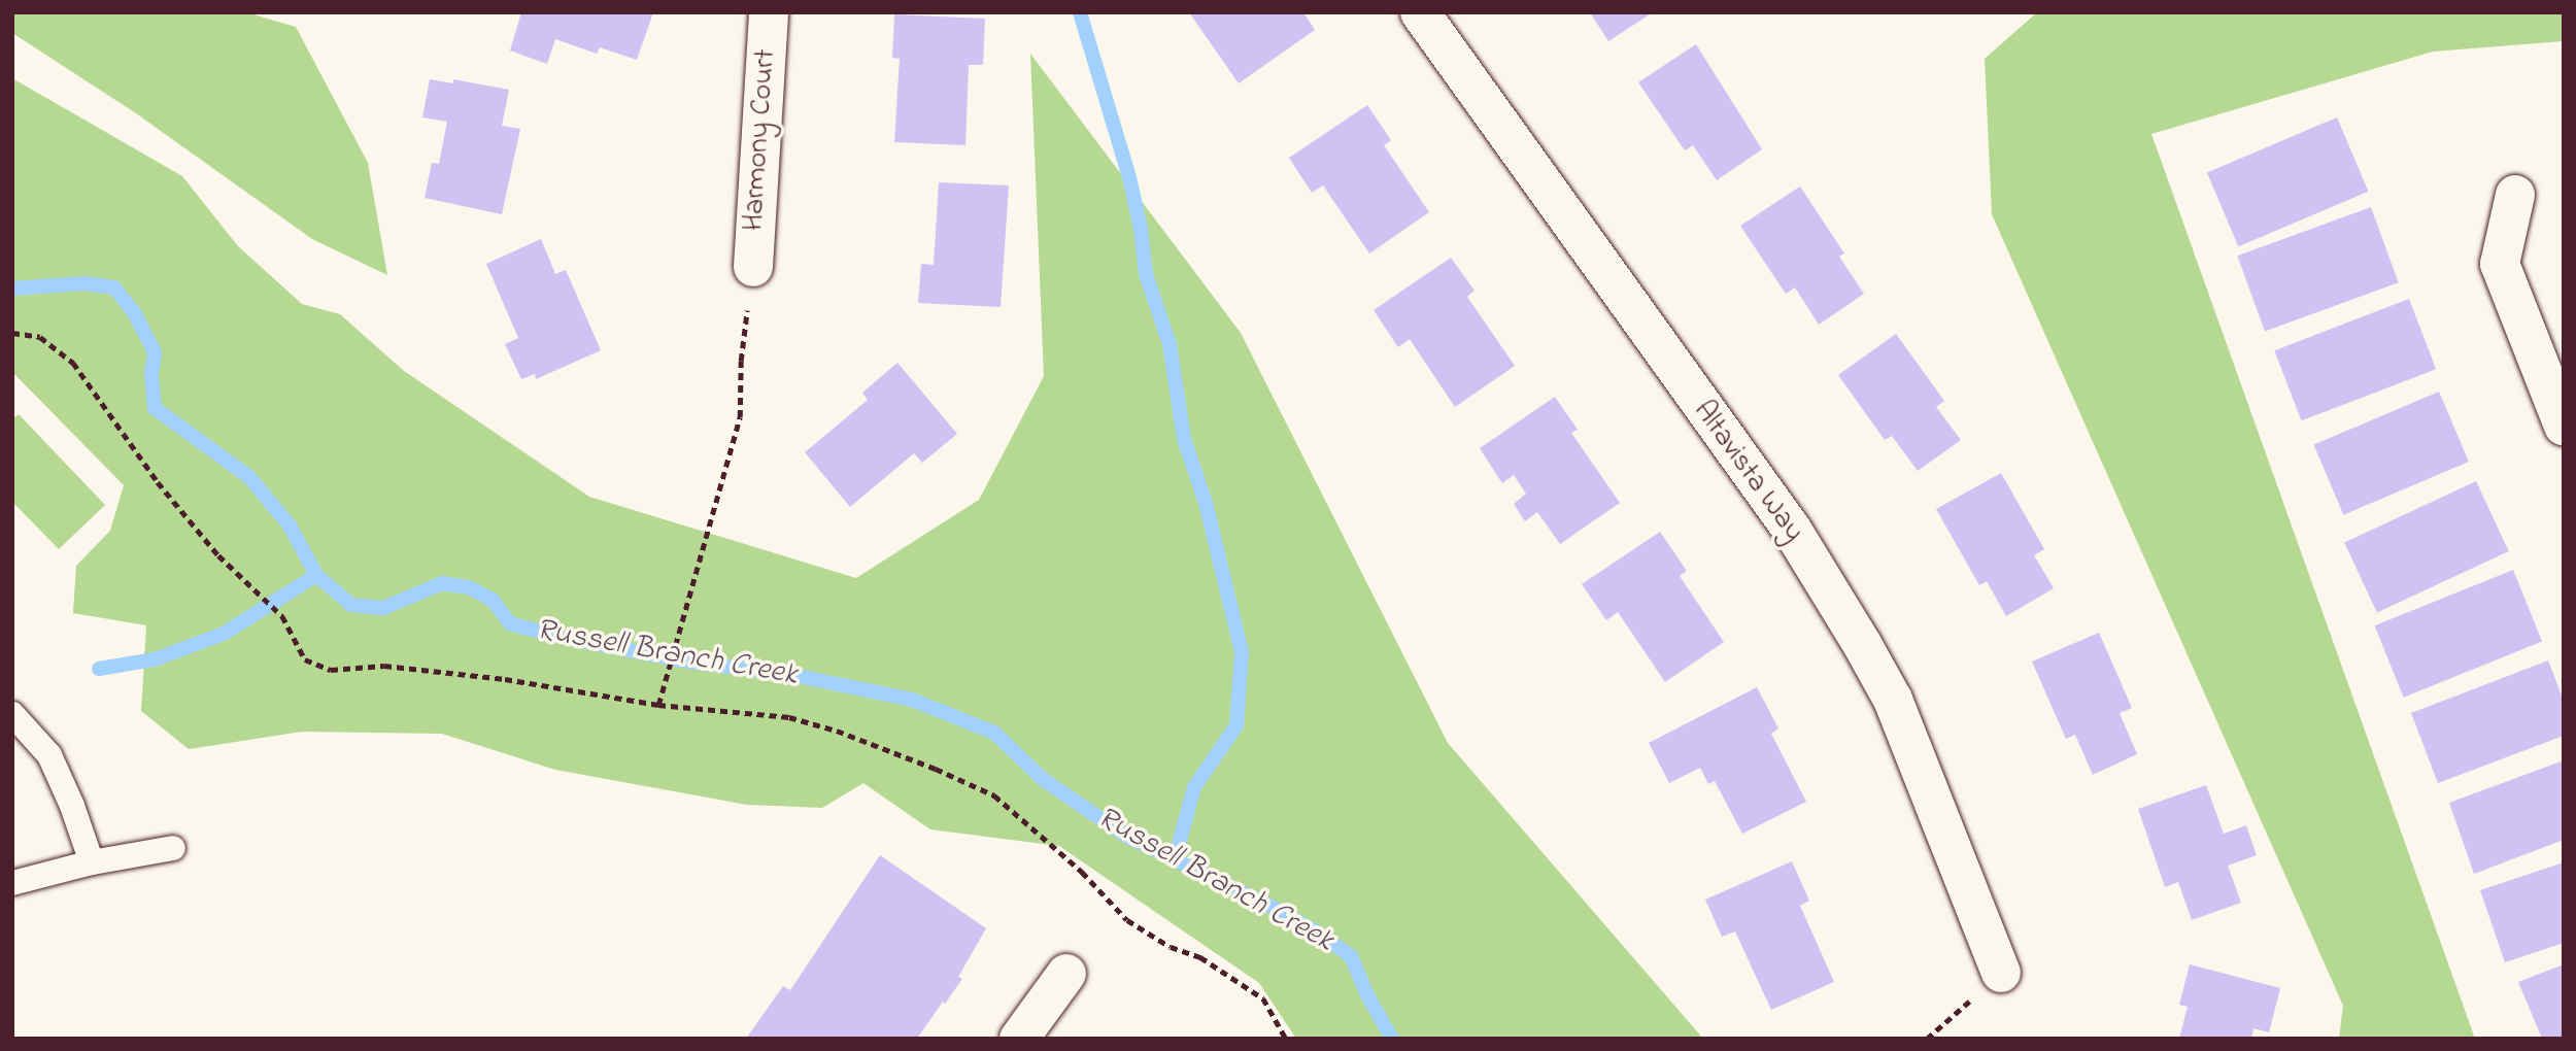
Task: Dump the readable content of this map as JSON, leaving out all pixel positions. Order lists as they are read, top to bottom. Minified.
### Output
{"streets":{"street":["Harmony Court","Altavista Way"]},"water":["Russell Branch Creek"]}
